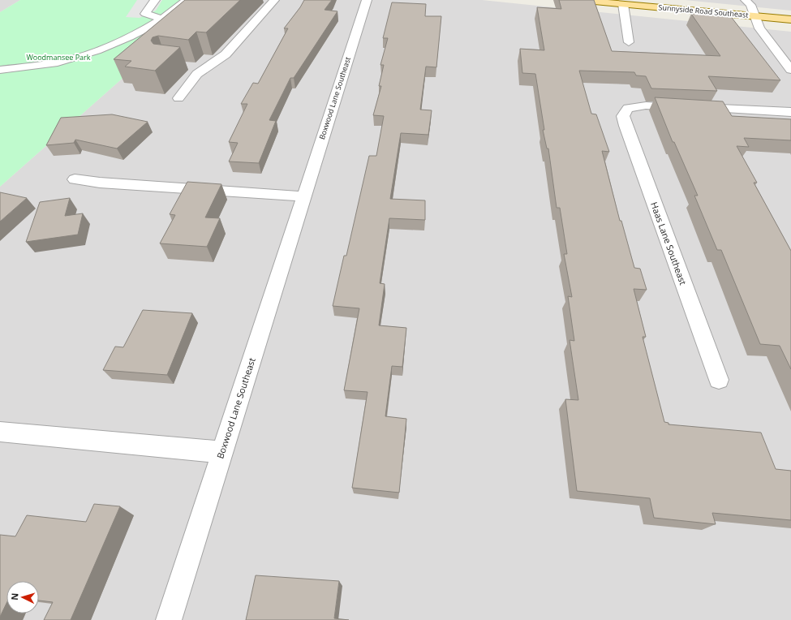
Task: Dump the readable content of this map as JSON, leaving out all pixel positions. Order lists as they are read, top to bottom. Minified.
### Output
{"streets":{"main road":["Sunnyside Road Southeast"],"street":["Boxwood Lane Southeast","Haas Lane Southeast"]},"parks":["Woodmansee Park"],"north":"left"}
